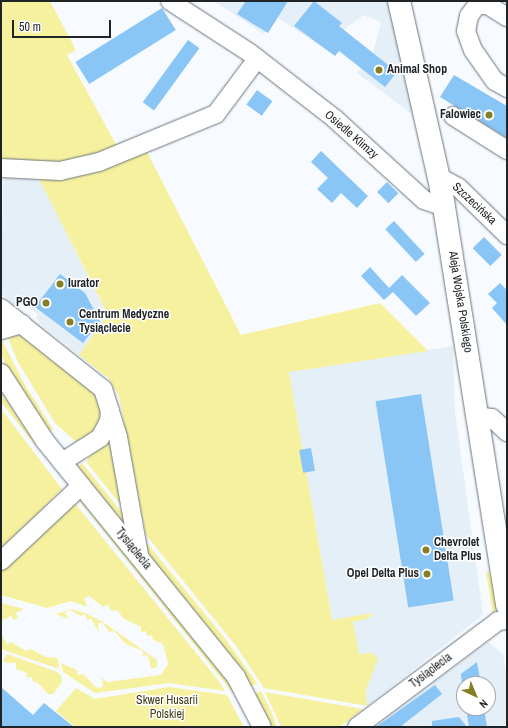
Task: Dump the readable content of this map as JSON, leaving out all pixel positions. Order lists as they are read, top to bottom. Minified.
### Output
{"streets":{"main road":["Aleja Wojska Polskiego"],"street":["Osiedle Klimzy","Szczecińska","Tysiąclecia"]},"crossings":[["Osiedle Klimzy","Aleja Wojska Polskiego"],["Szczecińska","Aleja Wojska Polskiego"]],"parks":["Skwer Husarii Polskiej"],"places":["Animal Shop","Falowiec","Iurator","PGO","Centrum Medyczne Tysiąclecie","Chevrolet Delta Plus","Opel Delta Plus"],"scale_bar":"50 m","north":"bottom right"}
